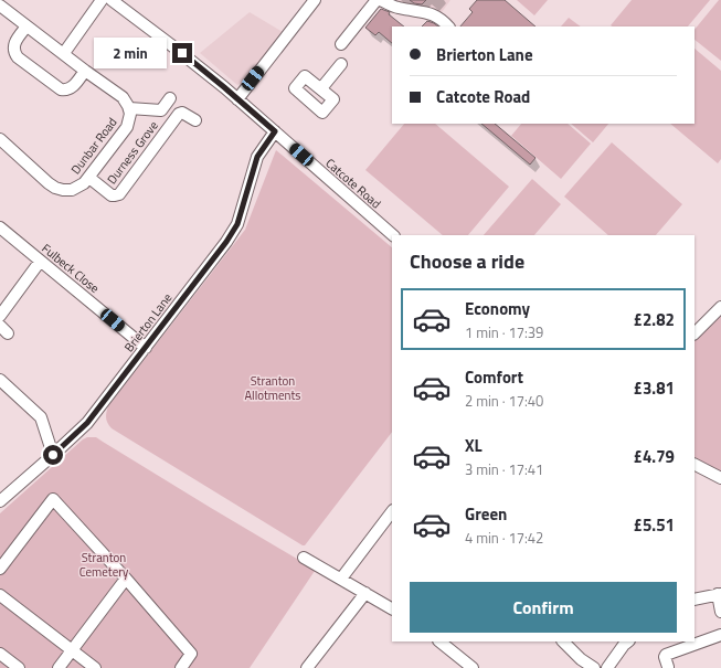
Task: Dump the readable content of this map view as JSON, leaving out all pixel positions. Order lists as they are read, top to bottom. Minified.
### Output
{"streets":{"street":["Dunbar Road","Durness Grove","Catcote Road","Fulbeck Close","Brierton Lane"]},"crossings":[["Dunbar Road","Durness Grove"],["Catcote Road","Brierton Lane"],["Fulbeck Close","Brierton Lane"]],"parks":["Stranton Allotments","Stranton Cemetery"],"page":{"banner":["Brierton Lane","Catcote Road"],"bubble":"2 min","heading":"Choose a ride","list":[{"name":"Economy","note":"1 min · 17:39","value":"£2.82"},{"name":"Comfort","note":"2 min · 17:40","value":"£3.81"},{"name":"XL","note":"3 min · 17:41","value":"£4.79"},{"name":"Green","note":"4 min · 17:42","value":"£5.51"}],"buttons":"Confirm"}}
